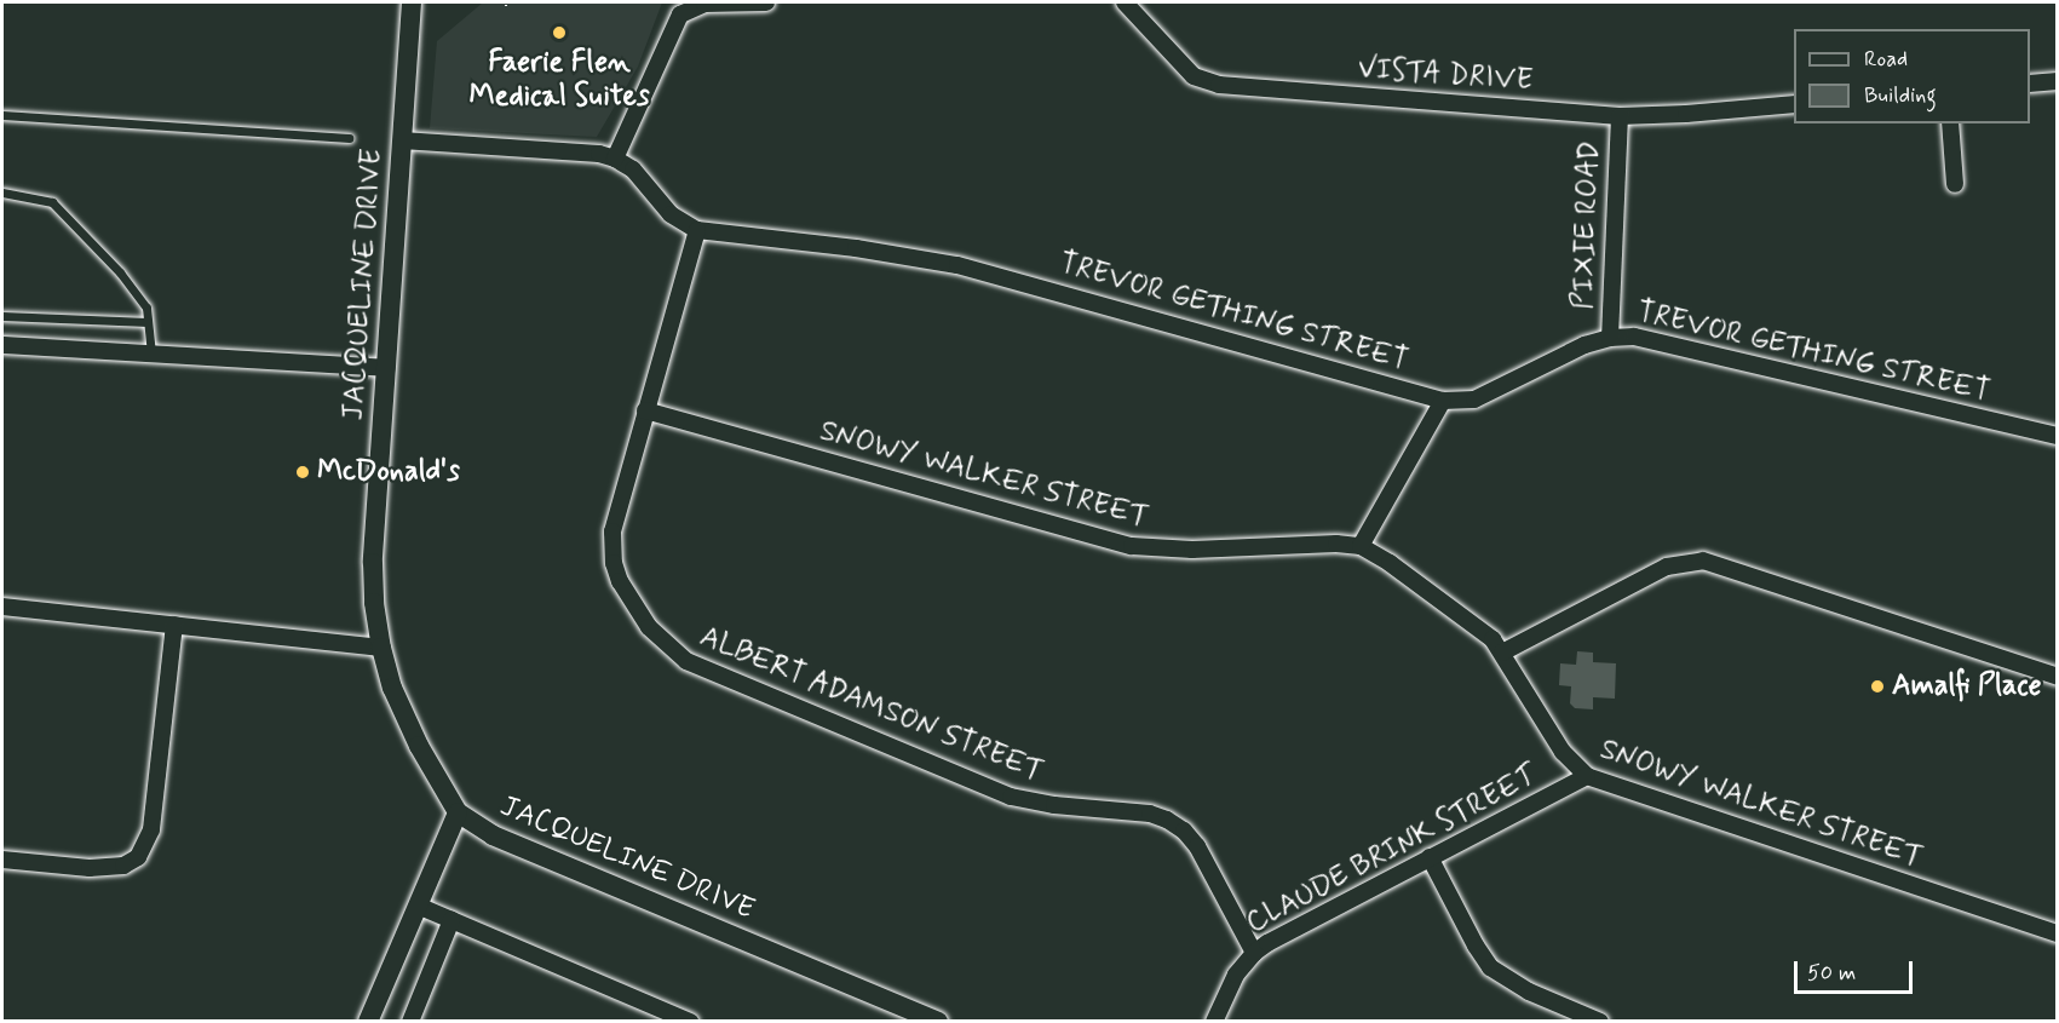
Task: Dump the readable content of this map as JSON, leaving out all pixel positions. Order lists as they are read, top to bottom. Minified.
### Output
{"streets":{"street":["VISTA DRIVE","PIXIE ROAD","JACQUELINE DRIVE","TREVOR GETHING STREET","SNOWY WALKER STREET","ALBERT ADAMSON STREET","CLAUDE BRINK STREET"]},"crossings":[["VISTA DRIVE","PIXIE ROAD"],["PIXIE ROAD","TREVOR GETHING STREET"],["TREVOR GETHING STREET","ALBERT ADAMSON STREET"],["SNOWY WALKER STREET","ALBERT ADAMSON STREET"],["SNOWY WALKER STREET","CLAUDE BRINK STREET"],["ALBERT ADAMSON STREET","CLAUDE BRINK STREET"]],"places":["Faerie Flen Medical Suites","McDonald's","Amalfi Place"],"legend":["Road","Building"],"scale_bar":"50 m"}
